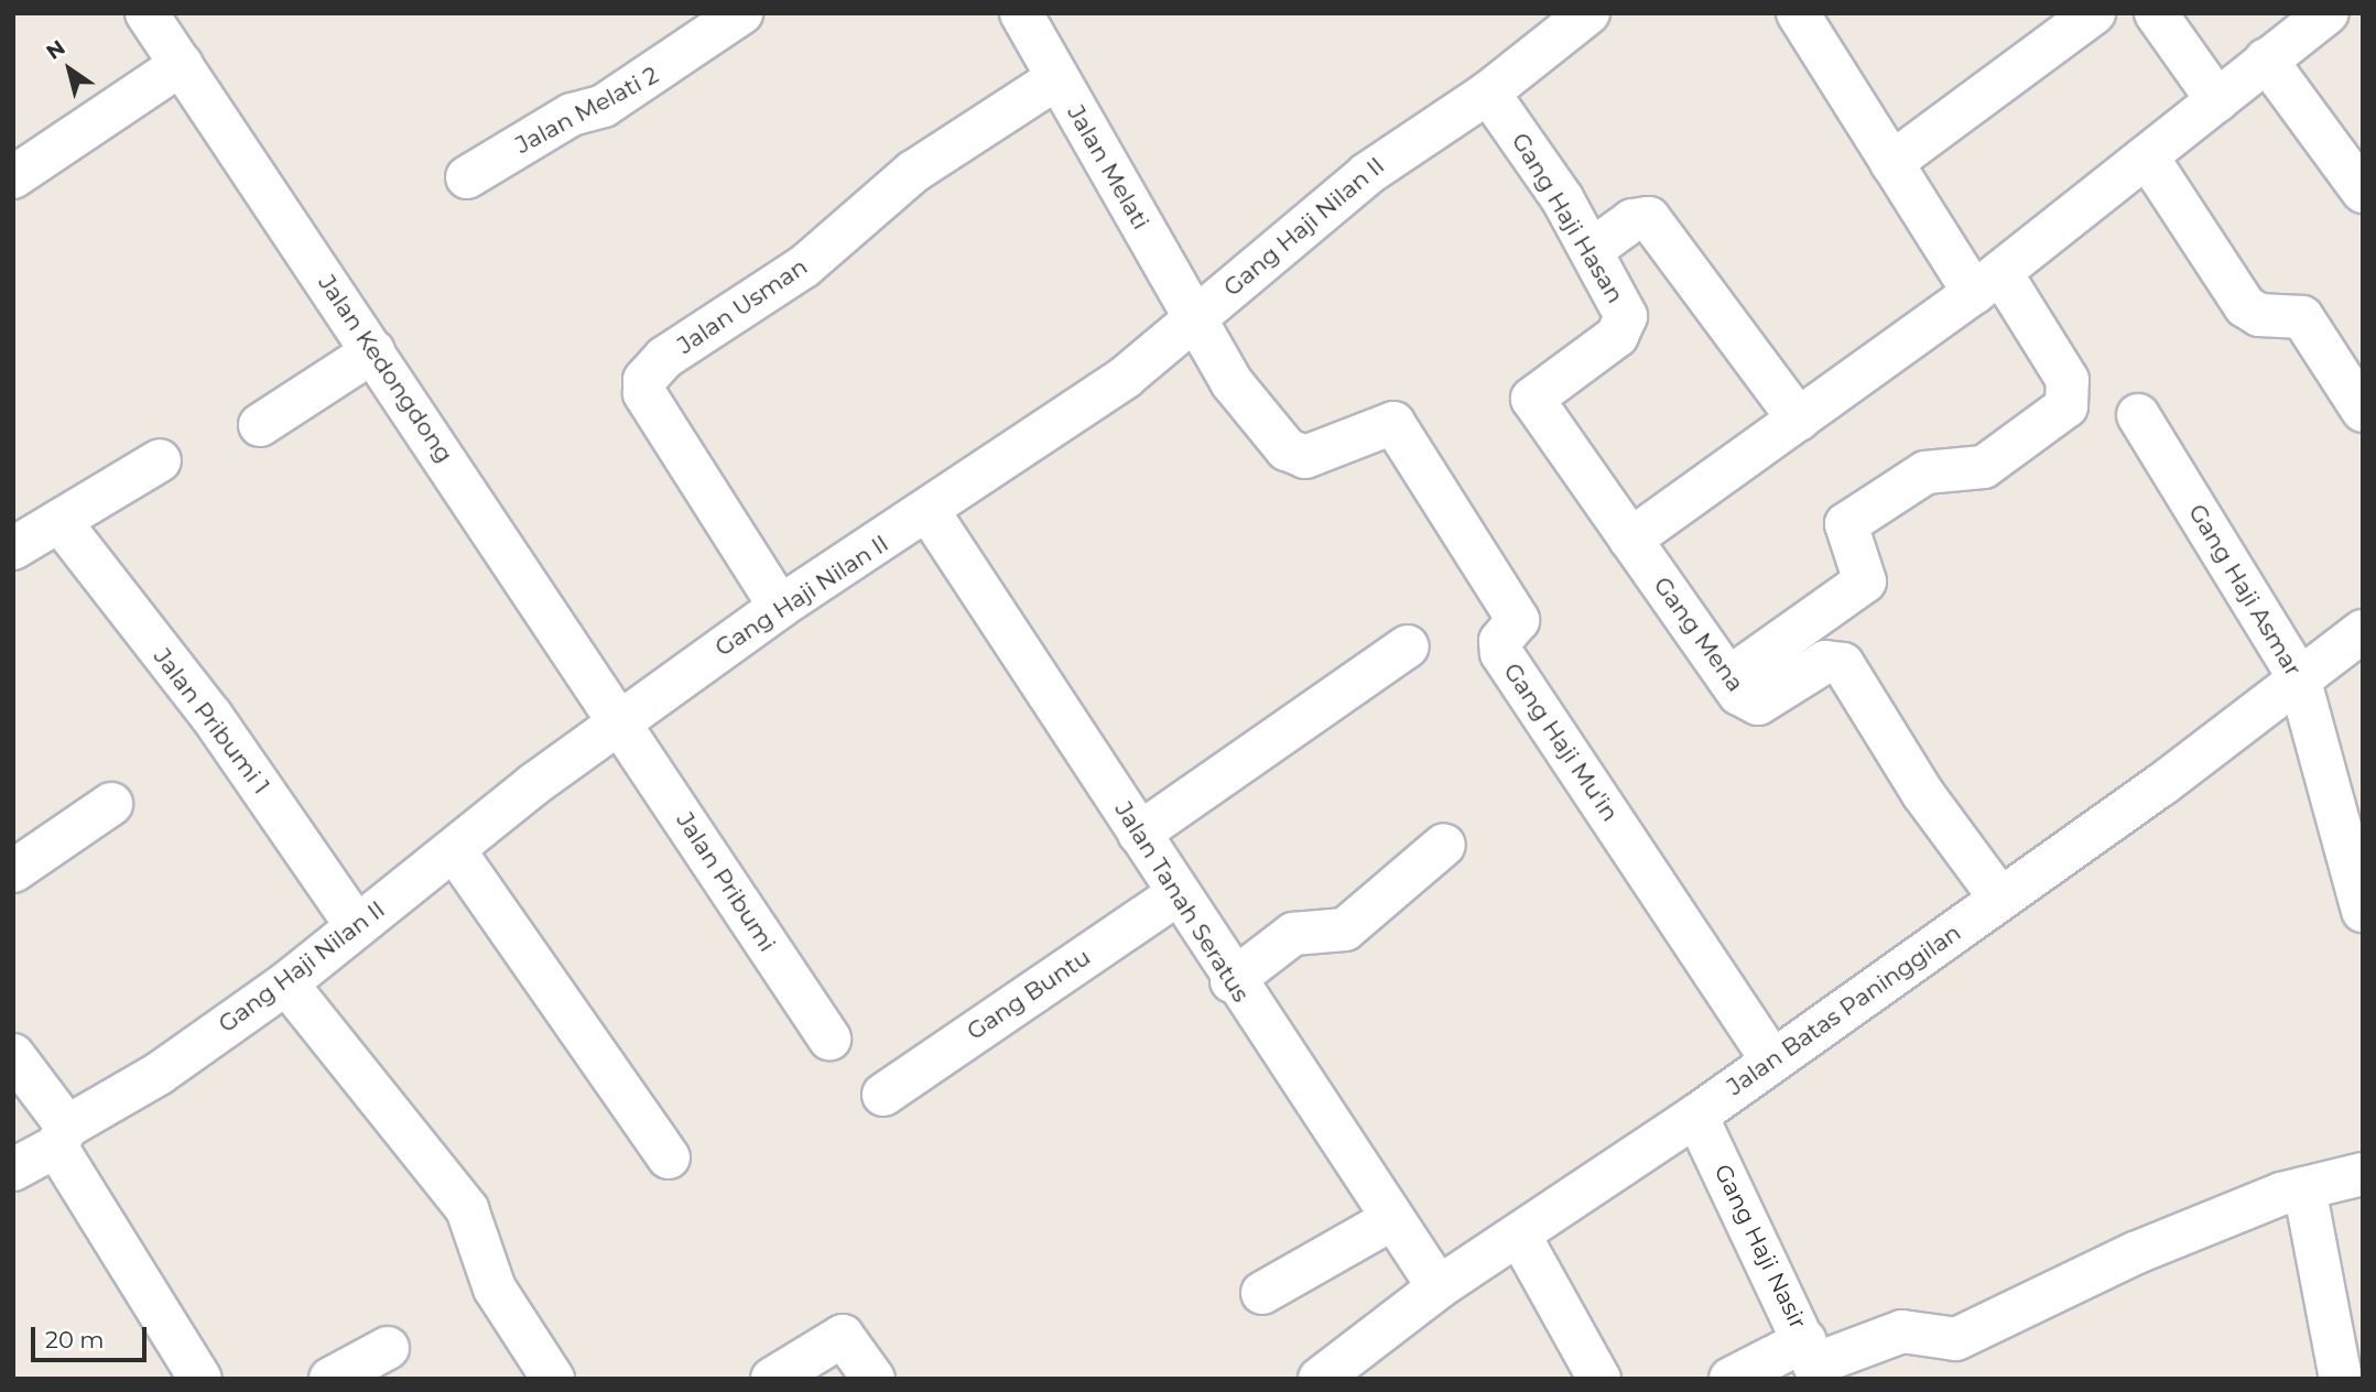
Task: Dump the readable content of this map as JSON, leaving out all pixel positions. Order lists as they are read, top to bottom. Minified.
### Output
{"streets":{"street":["Jalan Melati 2","Jalan Melati","Gang Haji Hasan","Gang Haji Nilan II","Jalan Usman","Jalan Kedongdong","Gang Haji Asmar","Gang Mena","Jalan Pribumi 1","Gang Haji Mu'in","Jalan Pribumi","Jalan Tanah Seratus","Gang Buntu","Jalan Batas Paninggilan","Gang Haji Nasir"]},"crossings":[["Jalan Melati","Gang Haji Nilan II"],["Jalan Melati","Jalan Usman"],["Jalan Melati","Gang Haji Mu'in"],["Gang Haji Hasan","Gang Haji Nilan II"],["Gang Haji Hasan","Gang Mena"],["Gang Haji Nilan II","Jalan Usman"],["Gang Haji Nilan II","Jalan Kedongdong"],["Gang Haji Nilan II","Jalan Pribumi 1"],["Gang Haji Nilan II","Gang Haji Mu'in"],["Gang Haji Nilan II","Jalan Pribumi"],["Gang Haji Nilan II","Jalan Tanah Seratus"],["Jalan Kedongdong","Jalan Pribumi"],["Gang Haji Asmar","Jalan Batas Paninggilan"],["Gang Mena","Jalan Batas Paninggilan"],["Gang Haji Mu'in","Jalan Batas Paninggilan"],["Jalan Tanah Seratus","Gang Buntu"],["Jalan Tanah Seratus","Jalan Batas Paninggilan"],["Jalan Batas Paninggilan","Gang Haji Nasir"]],"scale_bar":"20 m","north":"top left"}
